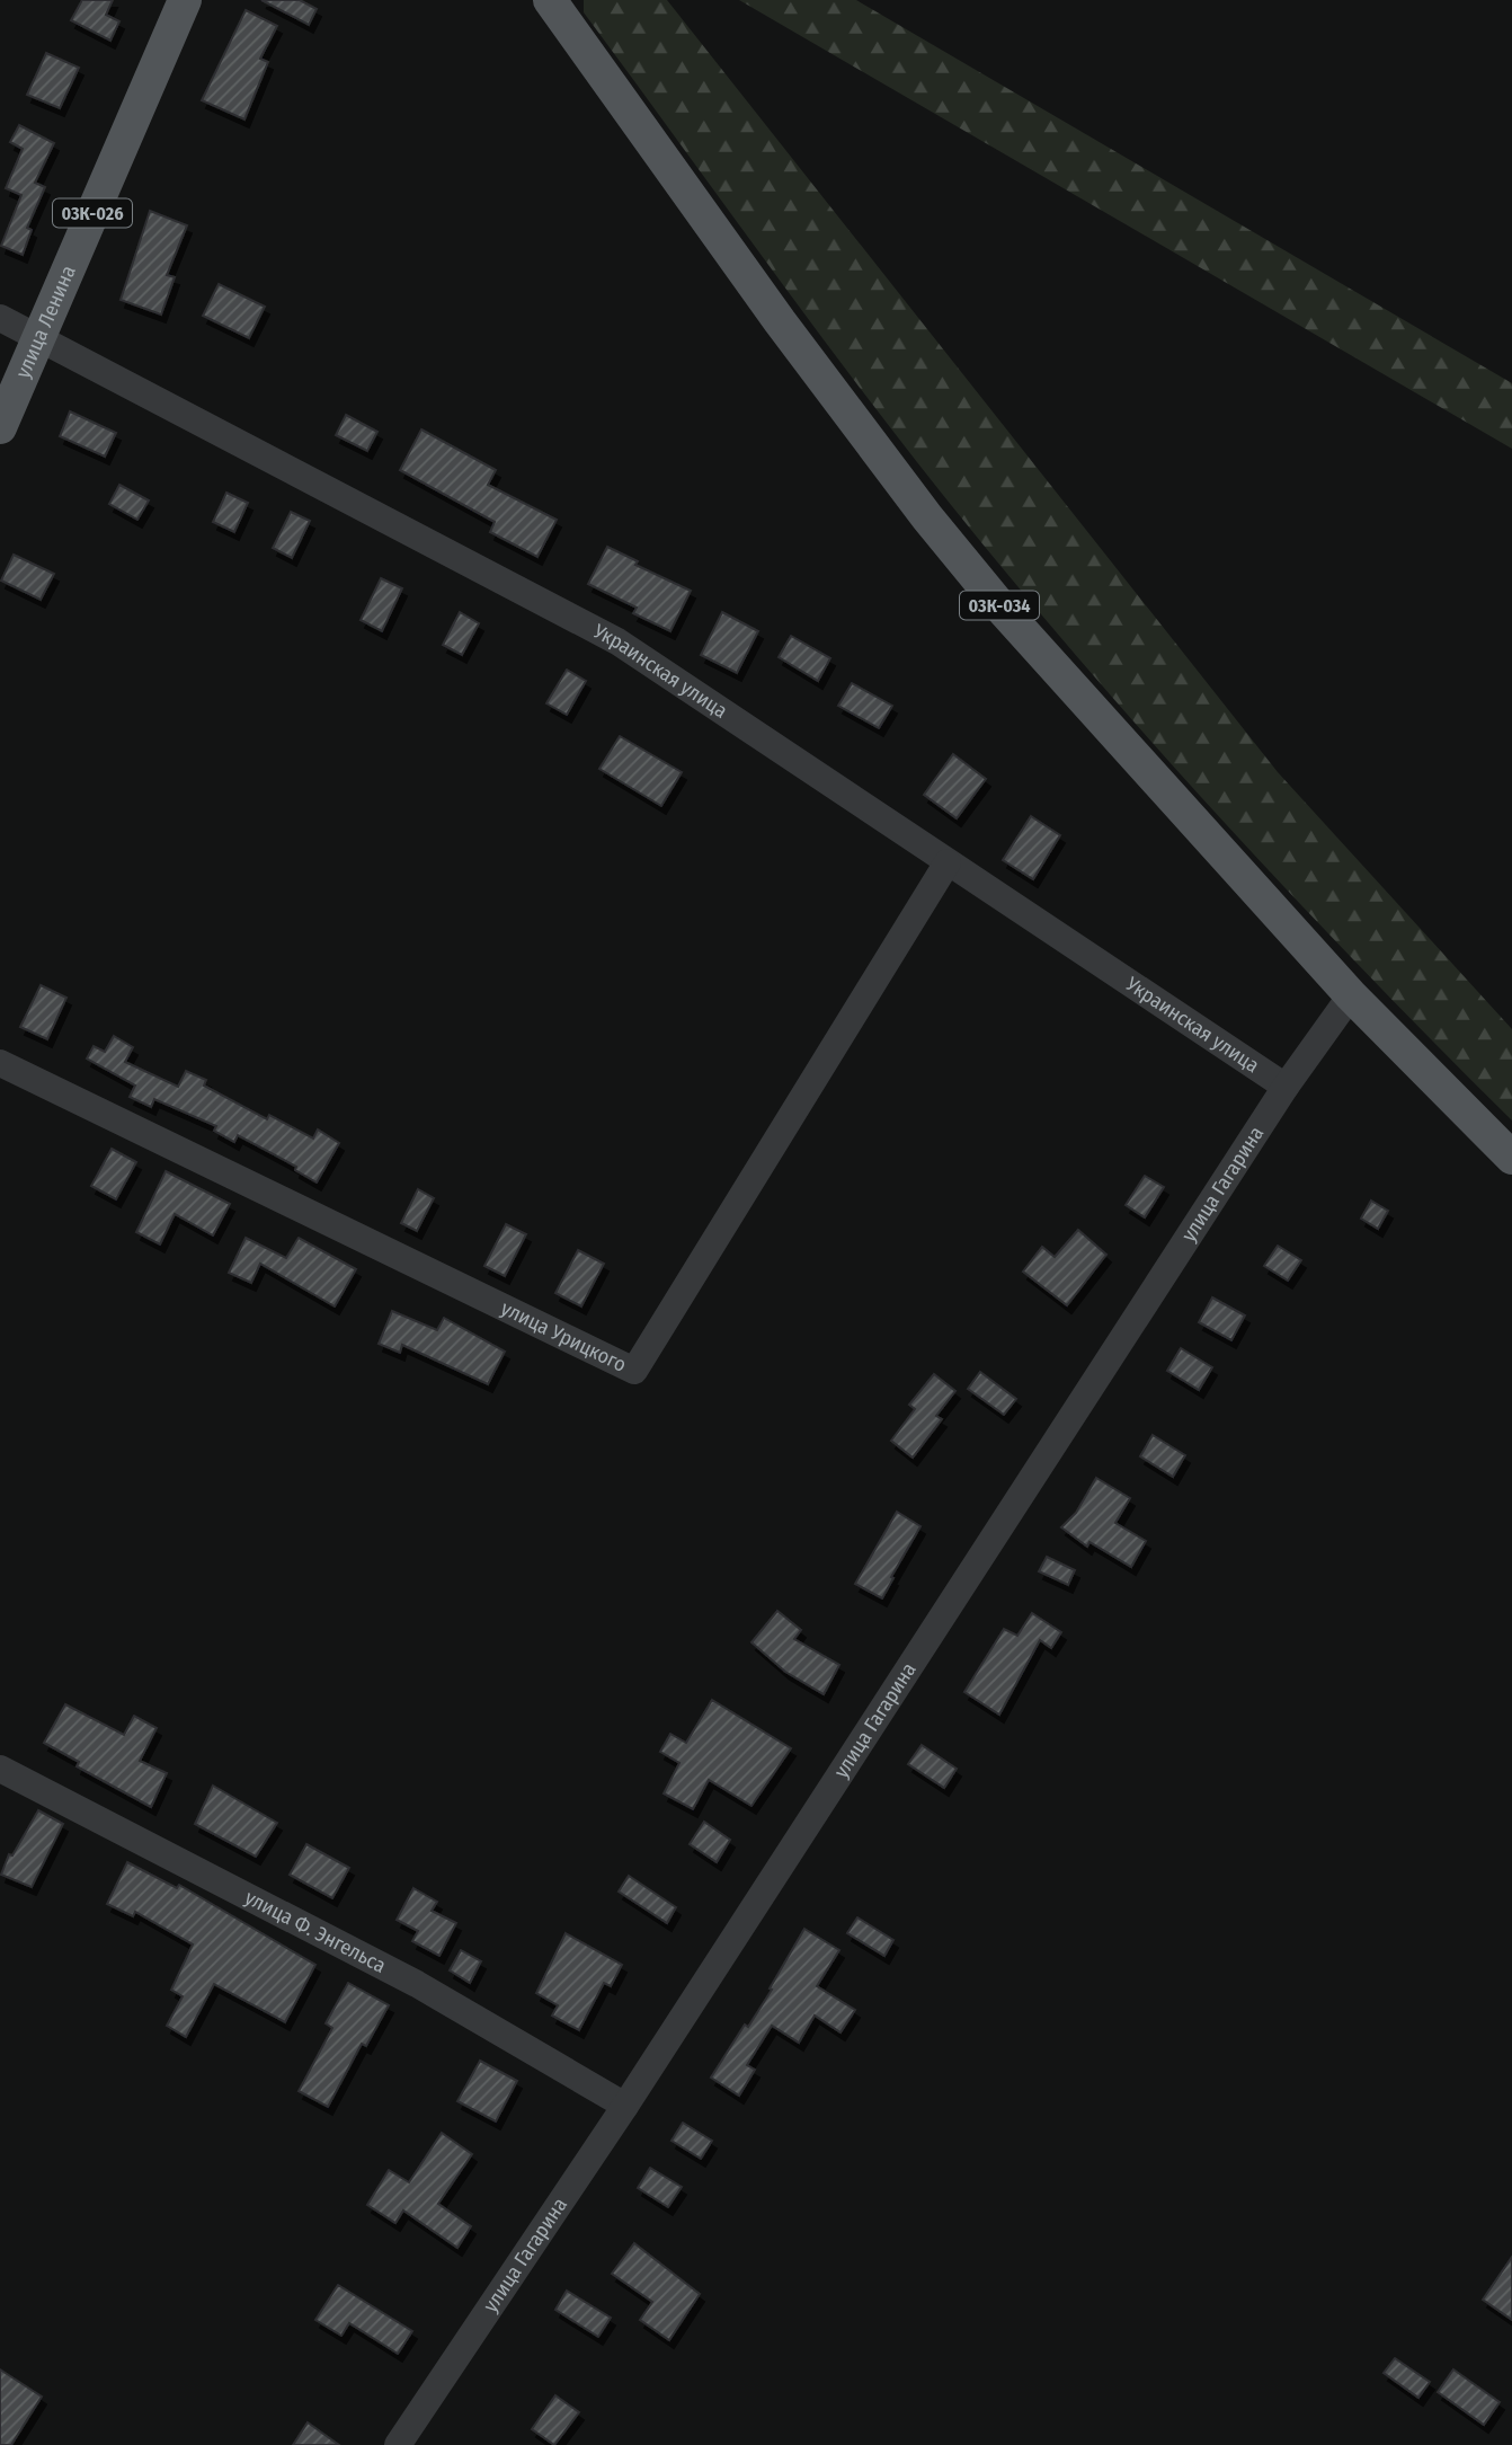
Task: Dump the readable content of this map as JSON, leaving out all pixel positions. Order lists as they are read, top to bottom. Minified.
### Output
{"streets":{"main road":["03К-026","улица Ленина","03К-034"],"street":["Украинская улица","улица Гагарина","улица Урицкого","улица Ф. Энгельса"]},"crossings":[["улица Ленина","Украинская улица"],["03К-034","улица Гагарина"],["Украинская улица","улица Гагарина"],["Украинская улица","улица Урицкого"],["улица Гагарина","улица Ф. Энгельса"]]}
